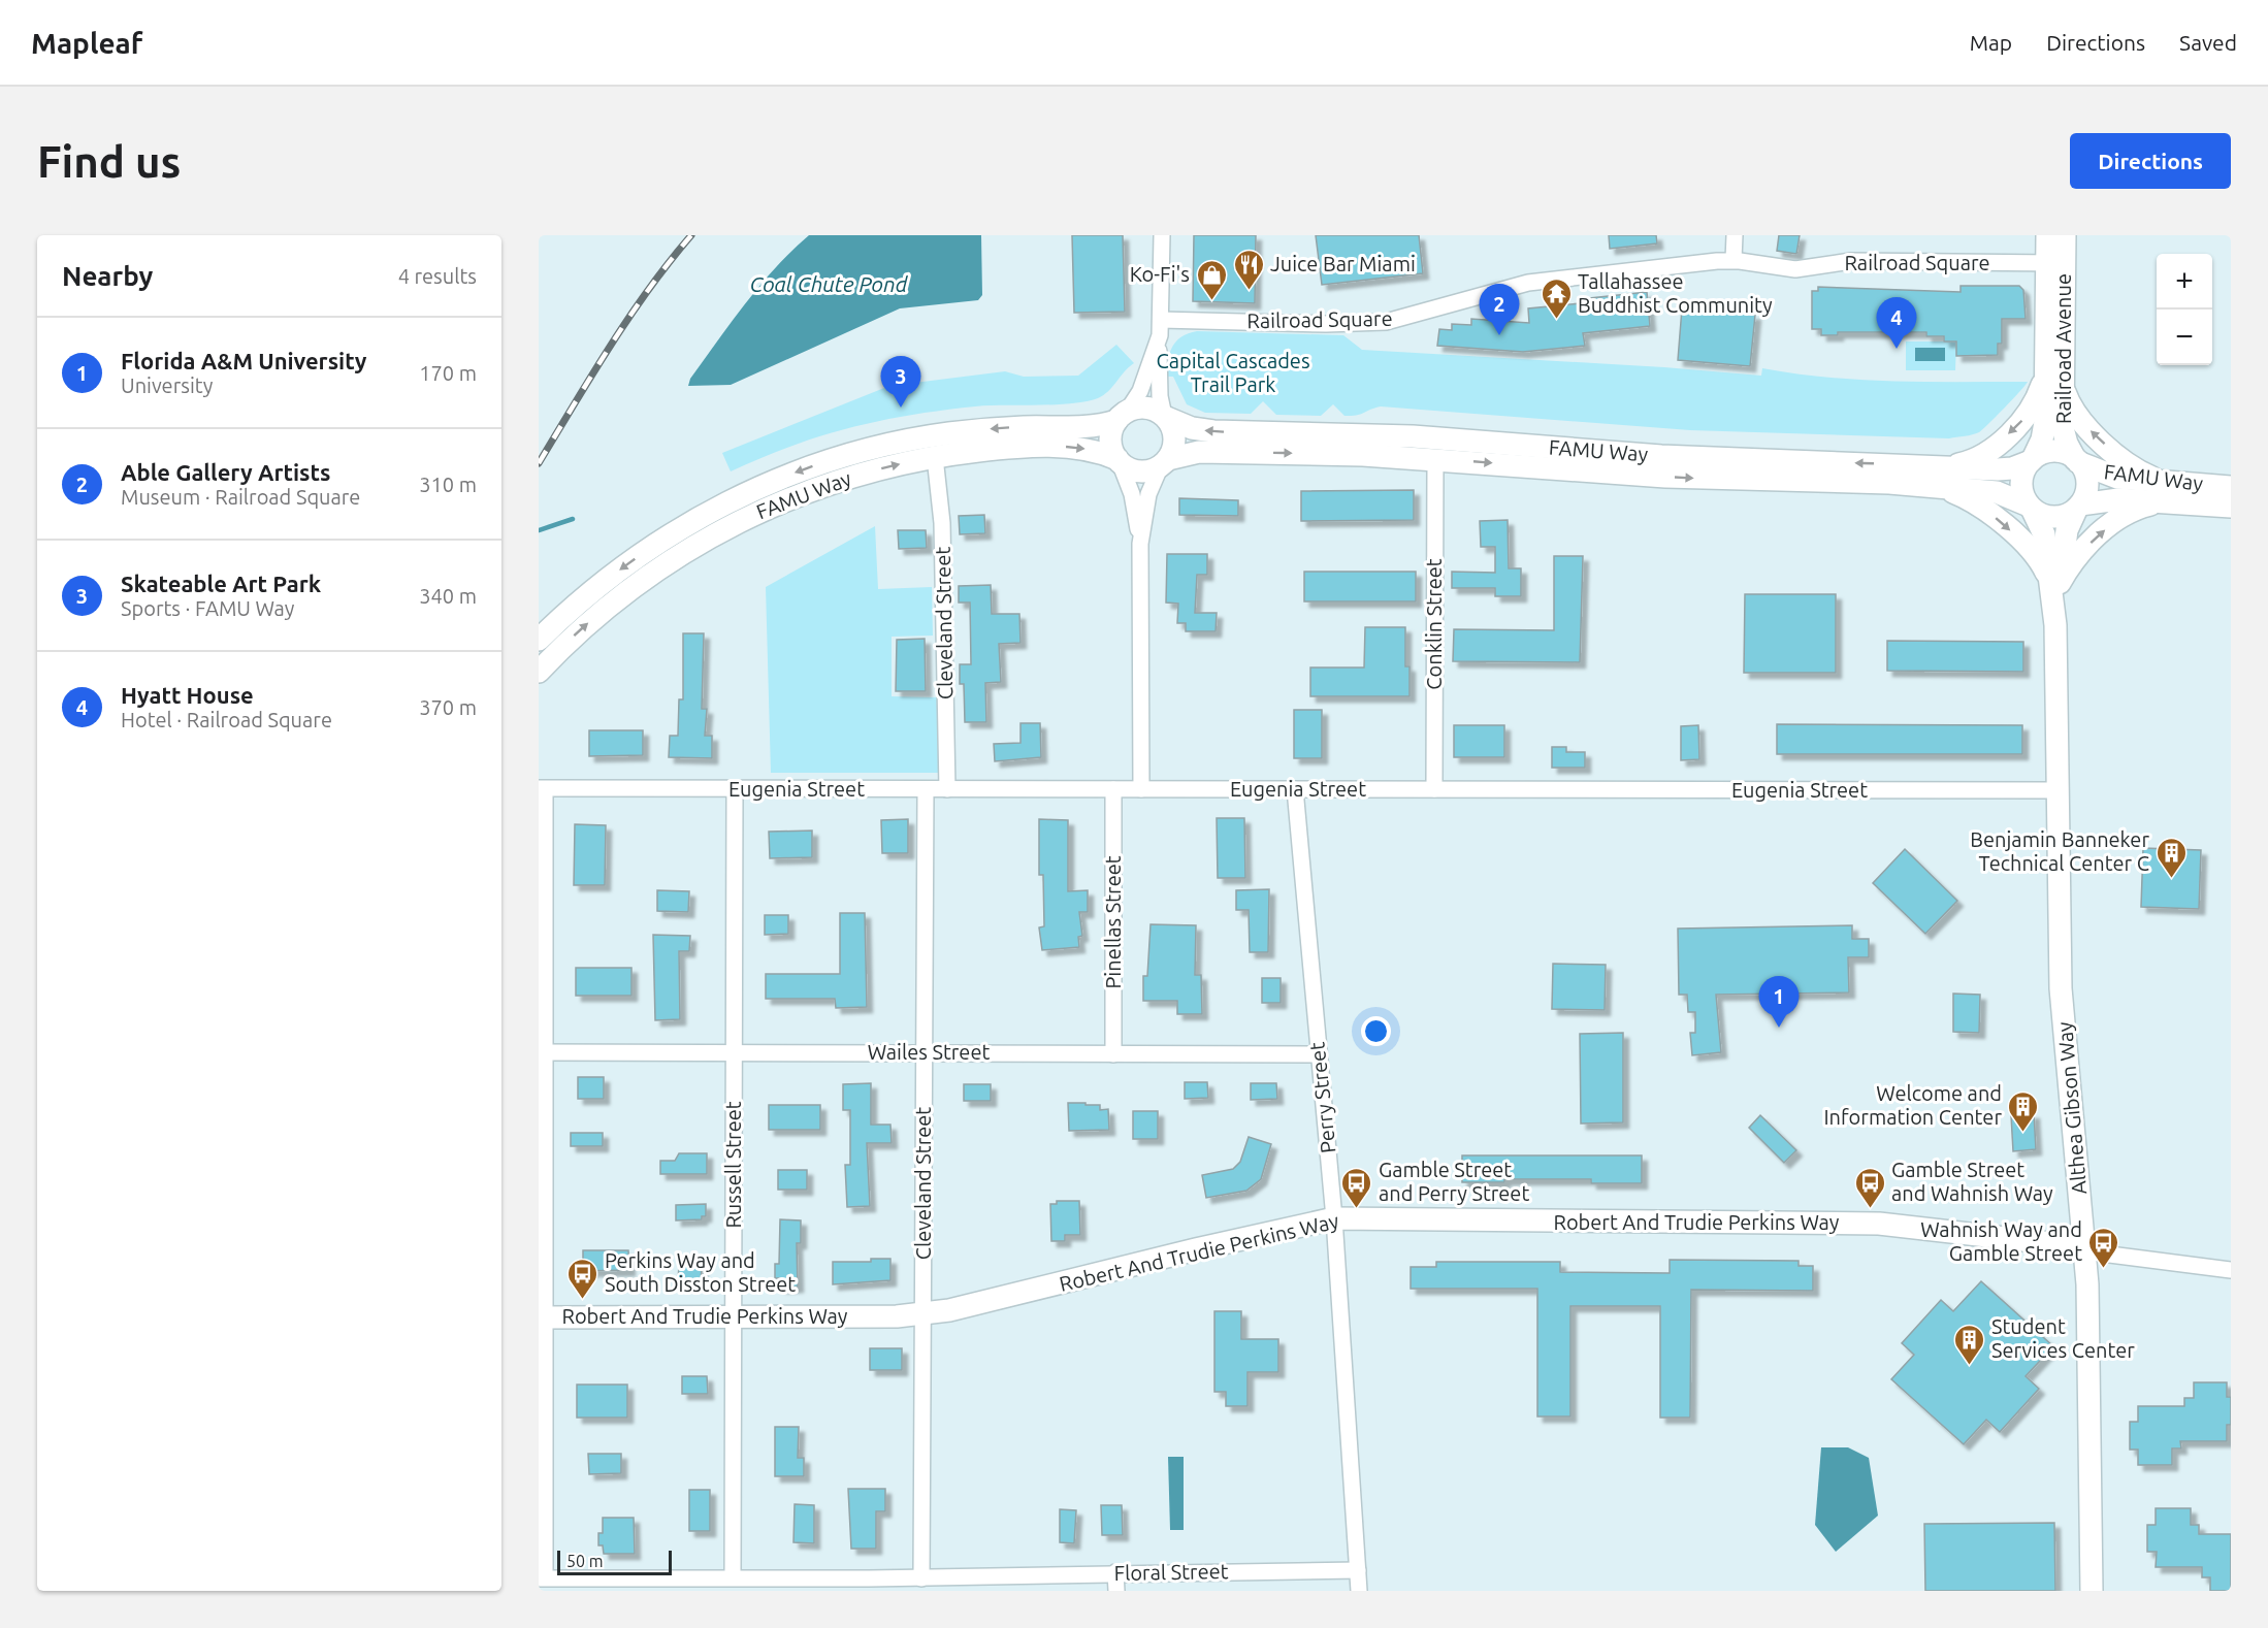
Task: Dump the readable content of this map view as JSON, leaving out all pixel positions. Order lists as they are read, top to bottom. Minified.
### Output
{"streets":{"street":["Railroad Square","Railroad Avenue","FAMU Way","Cleveland Street","Conklin Street","Eugenia Street","Pinellas Street","Wailes Street","Perry Street","Althea Gibson Way","Russell Street","Robert And Trudie Perkins Way","Floral Street"]},"crossings":[["Railroad Square","Railroad Avenue"],["Railroad Avenue","FAMU Way"],["Railroad Avenue","Althea Gibson Way"],["FAMU Way","Cleveland Street"],["FAMU Way","Conklin Street"],["FAMU Way","Althea Gibson Way"],["Cleveland Street","Eugenia Street"],["Cleveland Street","Wailes Street"],["Cleveland Street","Robert And Trudie Perkins Way"],["Cleveland Street","Floral Street"],["Conklin Street","Eugenia Street"],["Eugenia Street","Pinellas Street"],["Eugenia Street","Perry Street"],["Eugenia Street","Althea Gibson Way"],["Eugenia Street","Russell Street"],["Pinellas Street","Wailes Street"],["Wailes Street","Perry Street"],["Wailes Street","Russell Street"],["Perry Street","Robert And Trudie Perkins Way"],["Perry Street","Floral Street"],["Althea Gibson Way","Robert And Trudie Perkins Way"],["Russell Street","Robert And Trudie Perkins Way"],["Russell Street","Floral Street"]],"water":["Coal Chute Pond"],"parks":["Capital Cascades Trail Park"],"places":{"restaurant":["Juice Bar Miami"],"shop":["Ko-Fi's"],"temple":["Tallahassee Buddhist Community"],"building":["Benjamin Banneker Technical Center C","Welcome and Information Center","Student Services Center"],"bus stop":["Gamble Street and Perry Street","Gamble Street and Wahnish Way","Wahnish Way and Gamble Street","Perkins Way and South Disston Street"]},"scale_bar":"50 m","page":{"header":"Mapleaf","nav":["Map","Directions","Saved"],"buttons":"Directions","title":"Find us","heading":["Nearby","4 results"],"map_buttons":["+","−"],"pins":["2","4","3","1"],"list":[{"mark":"1","name":"Florida A&M University","note":"University","value":"170 m"},{"mark":"2","name":"Able Gallery Artists","note":"Museum · Railroad Square","value":"310 m"},{"mark":"3","name":"Skateable Art Park","note":"Sports · FAMU Way","value":"340 m"},{"mark":"4","name":"Hyatt House","note":"Hotel · Railroad Square","value":"370 m"}],"scale":"50 m"}}
